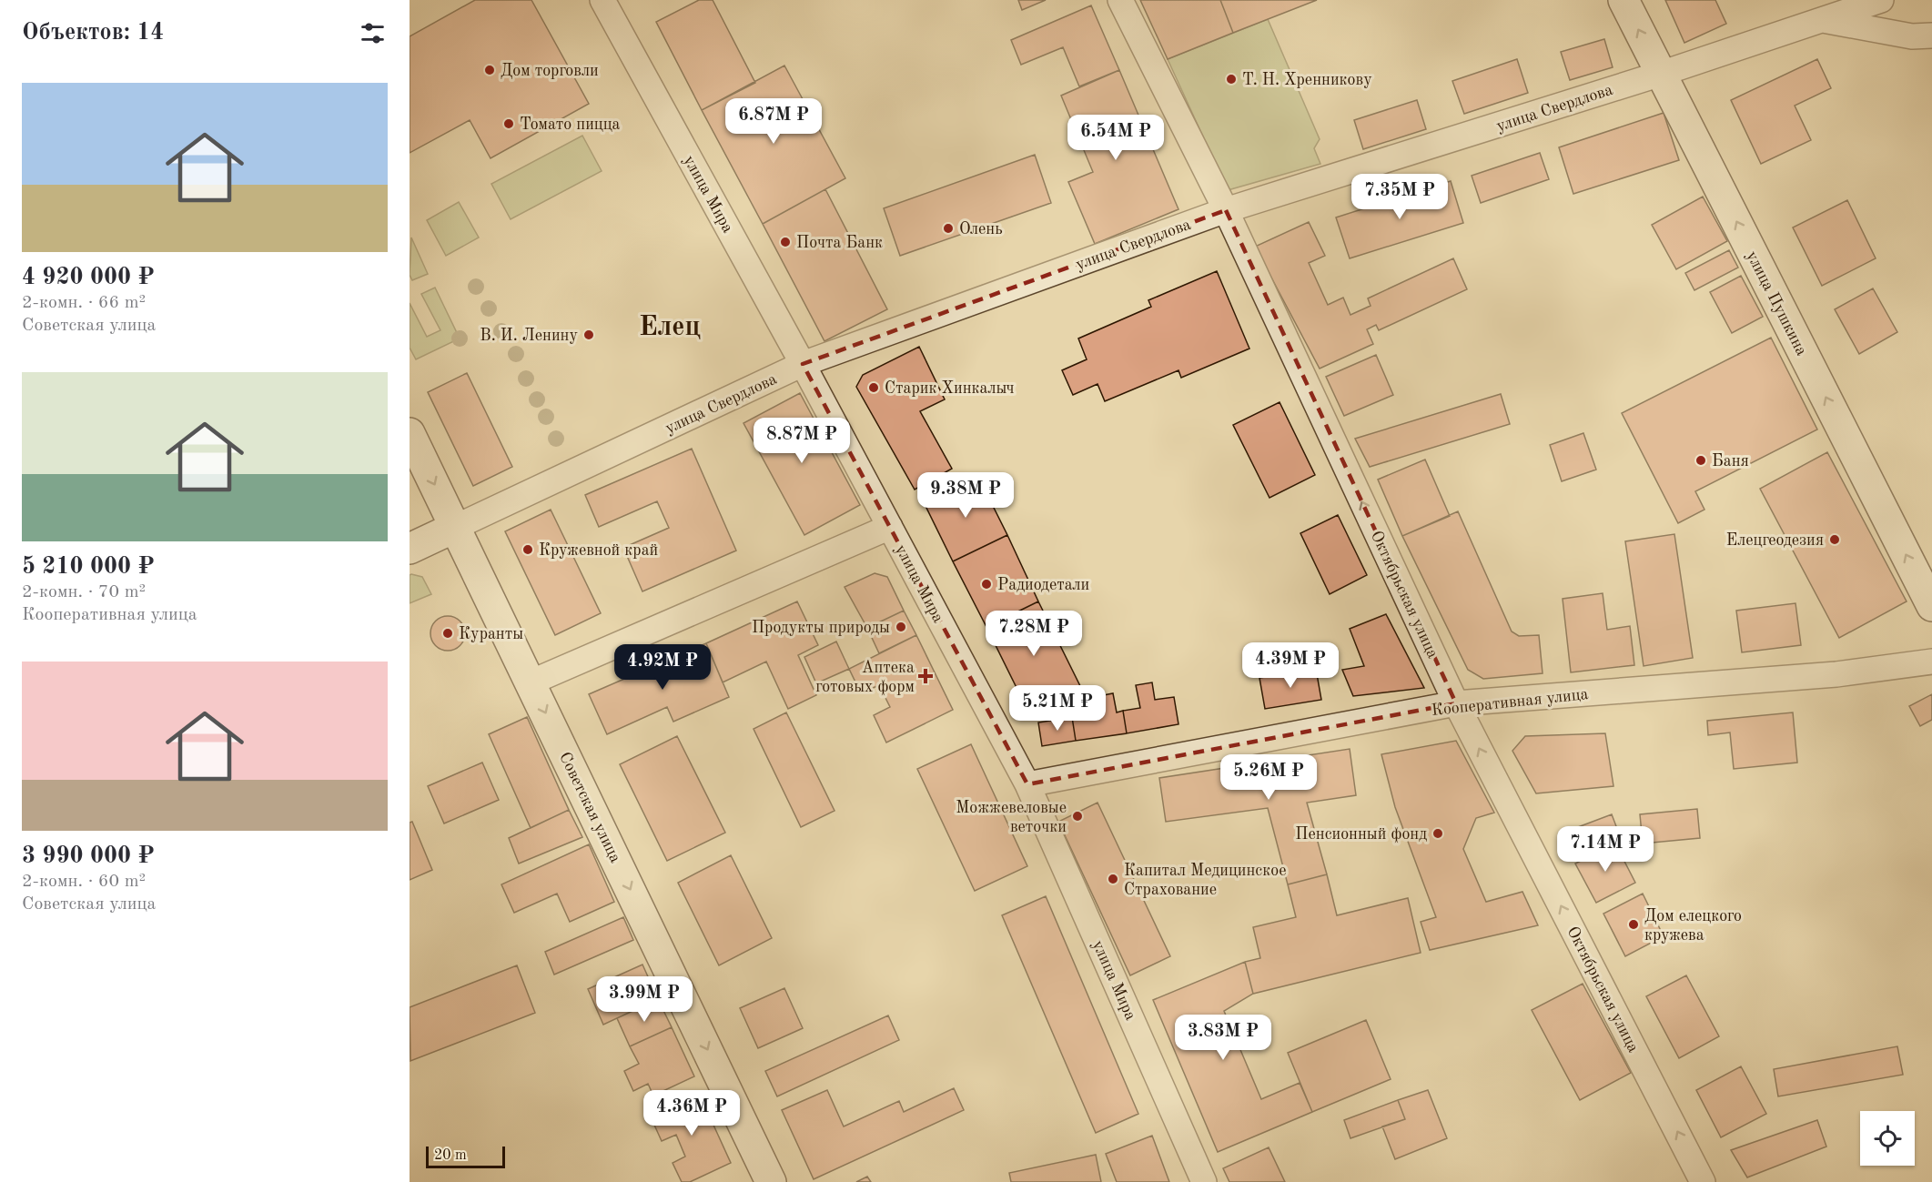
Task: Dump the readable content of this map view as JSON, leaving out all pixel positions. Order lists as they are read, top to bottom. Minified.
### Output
{"streets":{"street":["улица Свердлова","улица Мира","улица Пушкина","Октябрьская улица","Кооперативная улица","Советская улица"]},"crossings":[["улица Свердлова","улица Мира"],["улица Свердлова","улица Пушкина"],["улица Свердлова","Октябрьская улица"],["улица Свердлова","Советская улица"],["улица Мира","Кооперативная улица"],["Октябрьская улица","Кооперативная улица"]],"one_way":["улица Пушкина","Октябрьская улица","Советская улица"],"districts":["Елец"],"places":{"other":["Дом торговли","Т. Н. Хренникову","Томато пицца","Олень","Почта Банк","В. И. Ленину","Старик Хинкалыч","Баня","Елецгеодезия","Кружевной край","Радиодетали","Продукты природы","Куранты","Можжевеловые веточки","Пенсионный фонд","Капитал Медицинское Страхование","Дом елецкого кружева"],"health":["Аптека готовых форм"]},"scale_bar":"20 m","page":{"heading":"Объектов: 14","list":[{"name":"4 920 000 ₽","note":"2-комн. · 66 m² · Советская улица"},{"name":"5 210 000 ₽","note":"2-комн. · 70 m² · Кооперативная улица"},{"name":"3 990 000 ₽","note":"2-комн. · 60 m² · Советская улица"}],"price":["6.87M ₽","6.54M ₽","7.35M ₽","8.87M ₽","9.38M ₽","7.28M ₽","4.39M ₽","4.92M ₽","5.21M ₽","5.26M ₽","7.14M ₽","3.99M ₽","3.83M ₽","4.36M ₽"],"scale":"20 m"}}
